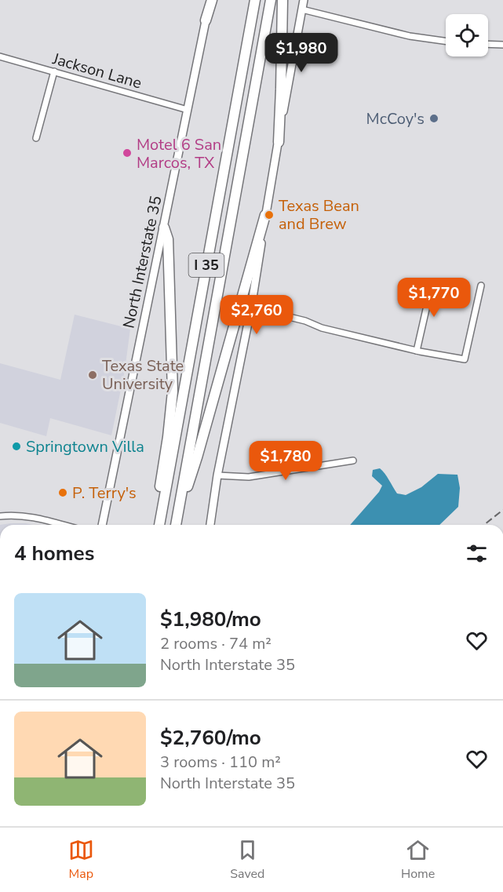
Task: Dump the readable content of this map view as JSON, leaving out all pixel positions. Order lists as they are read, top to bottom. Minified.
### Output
{"streets":{"highway":["I 35"],"main road":["North Interstate 35"],"street":["Jackson Lane"]},"crossings":[["Jackson Lane","North Interstate 35"]],"places":["McCoy's","Motel 6 San Marcos, TX","Texas Bean and Brew","Texas State University","Springtown Villa","P. Terry's"],"page":{"price":["$1,980","$1,770","$2,760","$1,780"],"heading":"4 homes","list":[{"name":"$1,980/mo","note":"2 rooms · 74 m² · North Interstate 35"},{"name":"$2,760/mo","note":"3 rooms · 110 m² · North Interstate 35"}],"tabs":["Map","Saved","Home"]}}
